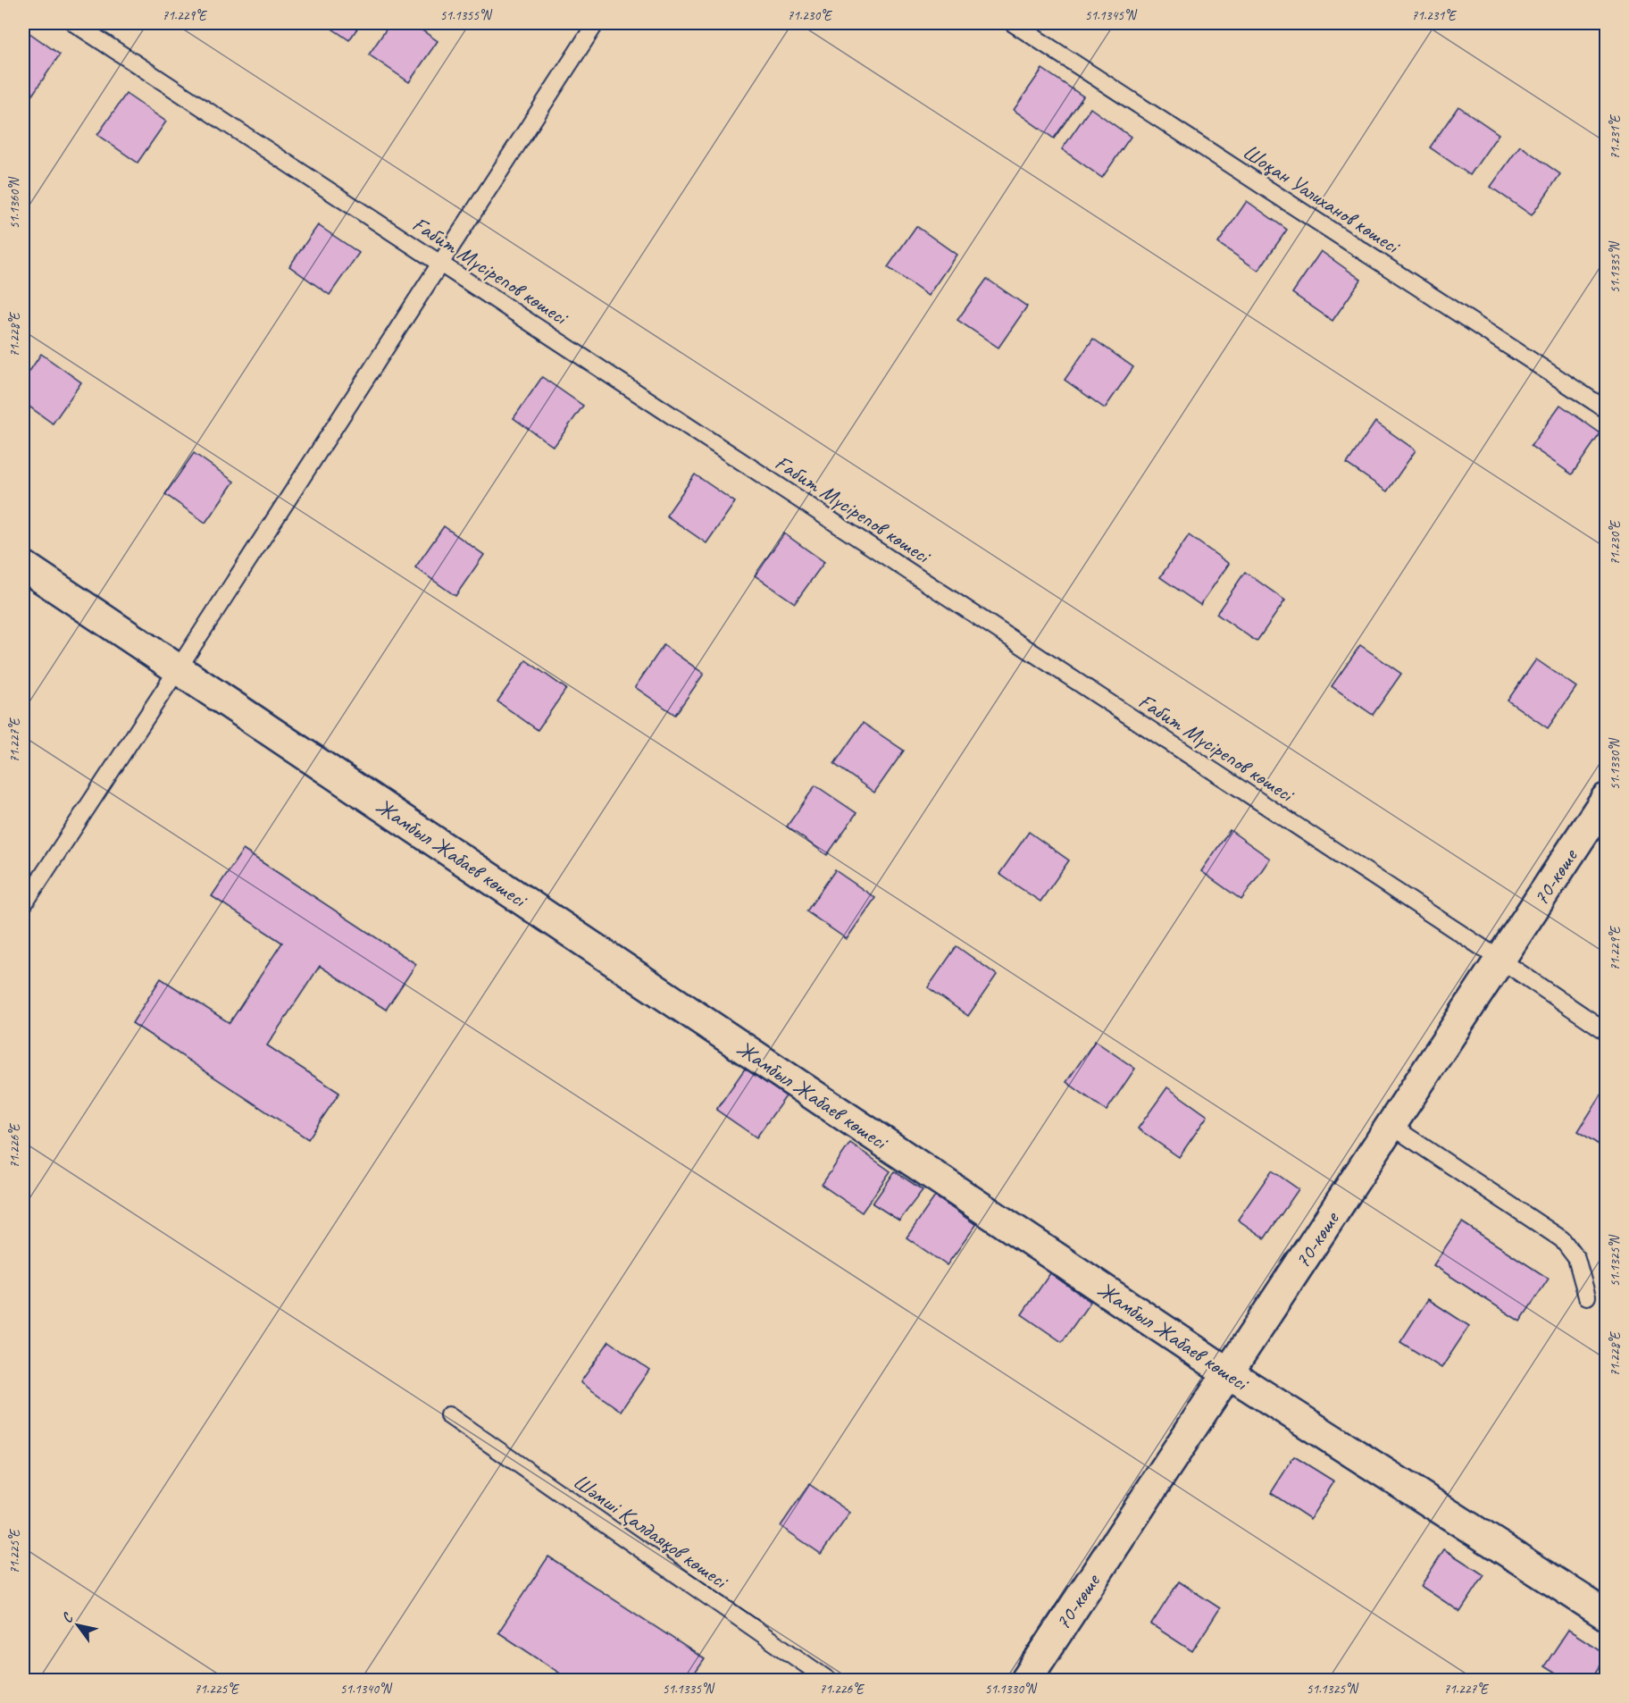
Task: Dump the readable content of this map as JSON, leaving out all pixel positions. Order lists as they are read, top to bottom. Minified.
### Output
{"streets":{"street":["Жамбыл Жабаев көшесі","70-көше"],"lane":["Шоқан Уалиханов көшесі","Ғабит Мүсірепов көшесі","Шәмші Қалдаяқов көшесі"]},"crossings":[["Ғабит Мүсірепов көшесі","70-көше"],["Жамбыл Жабаев көшесі","70-көше"]],"north":"top left","coordinates":["71.229°E","51.1355°N","71.230°E","51.1345°N","71.231°E","51.1360°N","51.1335°N","71.228°E","71.227°E","51.1330°N","71.226°E","51.1325°N","71.225°E","51.1340°N"]}
